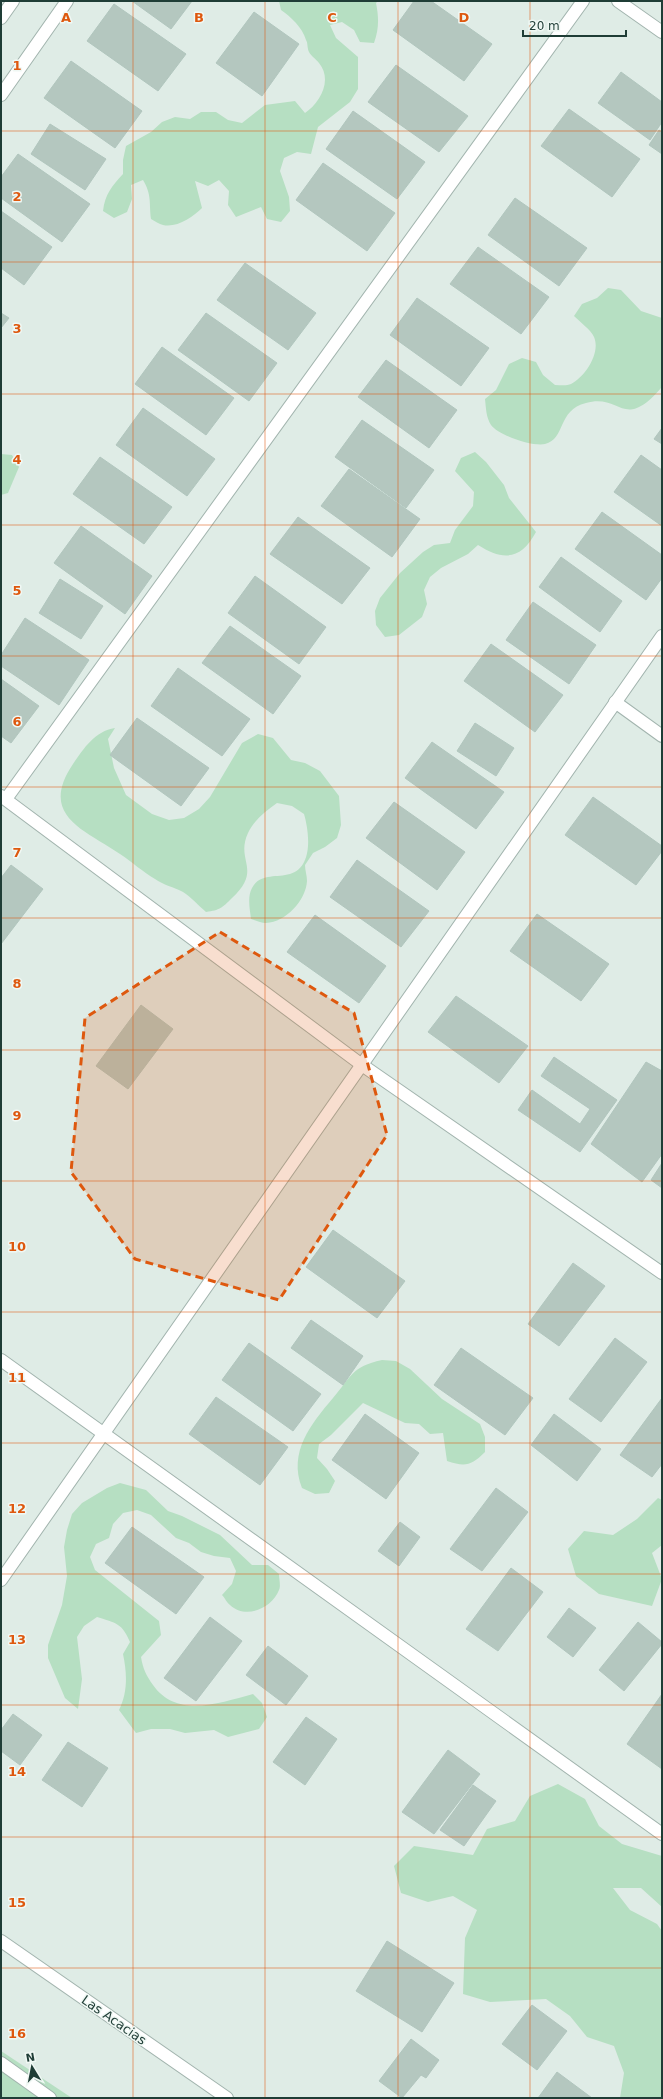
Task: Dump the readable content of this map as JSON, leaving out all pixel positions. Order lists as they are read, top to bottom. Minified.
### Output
{"streets":{"street":["Las Acacias"]},"scale_bar":"20 m","north":"top","grid":{"columns":["A","B","C","D"],"rows":["1","2","3","4","5","6","7","8","9","10","11","12","13","14","15","16"]}}
